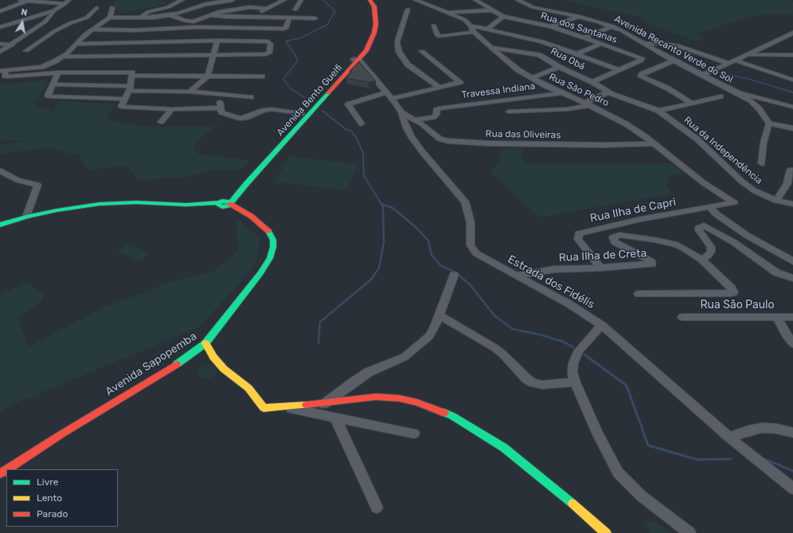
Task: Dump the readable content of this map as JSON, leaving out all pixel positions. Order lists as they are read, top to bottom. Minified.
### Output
{"streets":{"main road":["Avenida Bento Guelfi","Avenida Sapopemba"],"street":["Rua dos Santanas","Avenida Recanto Verde do Sol","Rua Obá","Rua São Pedro","Travessa Indiana","Rua das Oliveiras","Rua da Independência","Rua Ilha de Capri","Rua Ilha de Creta","Estrada dos Fidélis","Rua São Paulo"]},"crossings":[["Rua Obá","Rua São Pedro"],["Rua Obá","Rua da Independência"],["Rua São Pedro","Travessa Indiana"],["Rua São Pedro","Rua das Oliveiras"],["Rua São Pedro","Rua Ilha de Capri"],["Travessa Indiana","Rua das Oliveiras"],["Avenida Bento Guelfi","Estrada dos Fidélis"],["Avenida Bento Guelfi","Avenida Sapopemba"],["Rua das Oliveiras","Estrada dos Fidélis"],["Rua Ilha de Capri","Rua Ilha de Creta"],["Rua Ilha de Creta","Estrada dos Fidélis"]],"legend":["Livre","Lento","Parado"],"north":"top"}
